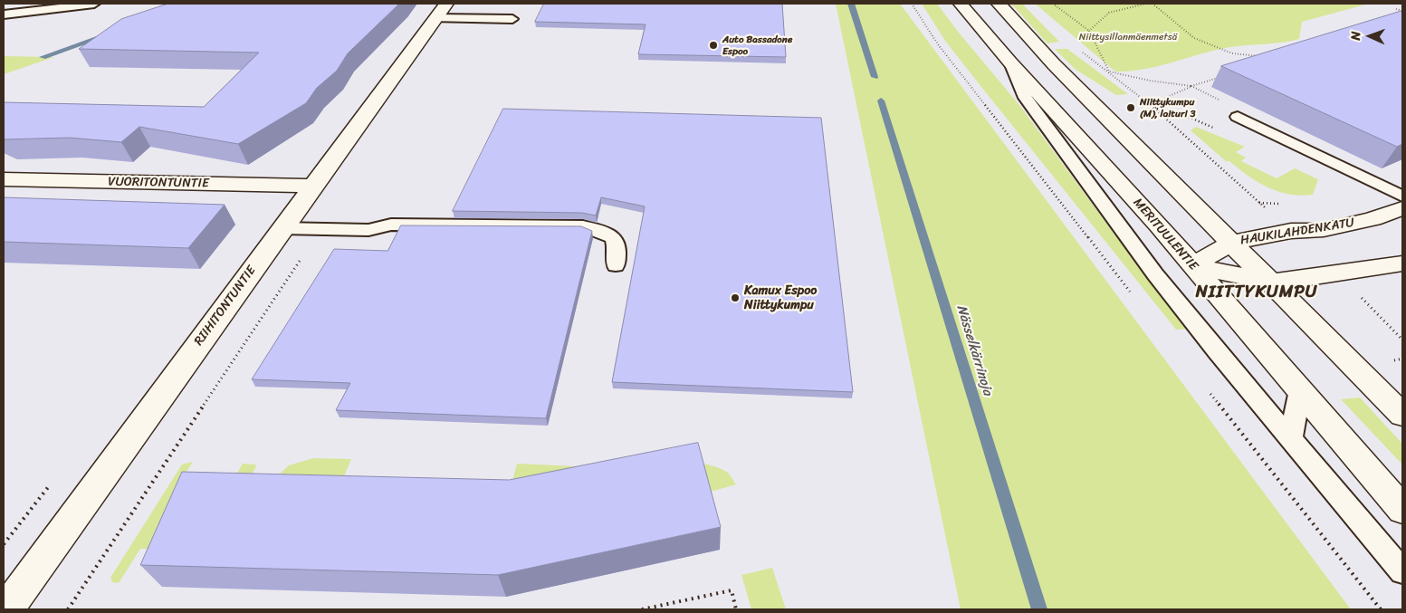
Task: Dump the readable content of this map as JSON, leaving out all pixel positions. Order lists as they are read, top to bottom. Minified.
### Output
{"streets":{"main road":["VUORITONTUNTIE","HAUKILAHDENKATU","MERITUULENTIE","RIIHITONTUNTIE"]},"crossings":[["VUORITONTUNTIE","RIIHITONTUNTIE"],["HAUKILAHDENKATU","MERITUULENTIE"]],"districts":["NIITTYKUMPU"],"water":["Nässelkärrinoja"],"parks":["Niittysillanmäenmetsä"],"places":["Auto Bassadone Espoo","Niittykumpu (M), laituri 3","Kamux Espoo Niittykumpu"],"north":"left"}
